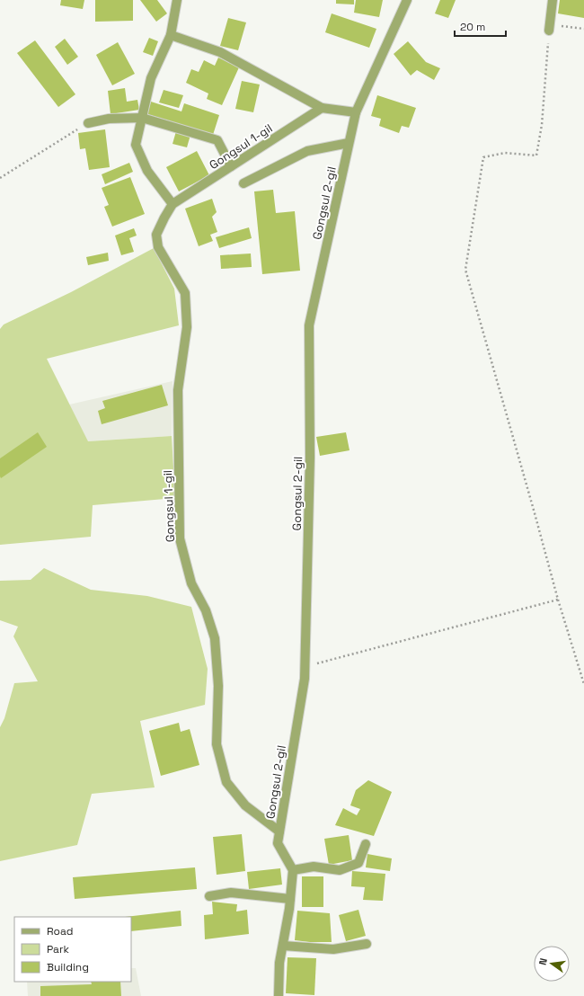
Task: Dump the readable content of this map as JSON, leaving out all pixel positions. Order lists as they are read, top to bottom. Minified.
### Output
{"streets":{"street":["Gongsul 1-gil","Gongsul 2-gil"]},"crossings":[["Gongsul 1-gil","Gongsul 2-gil"]],"legend":["Road","Park","Building"],"scale_bar":"20 m","north":"left"}
